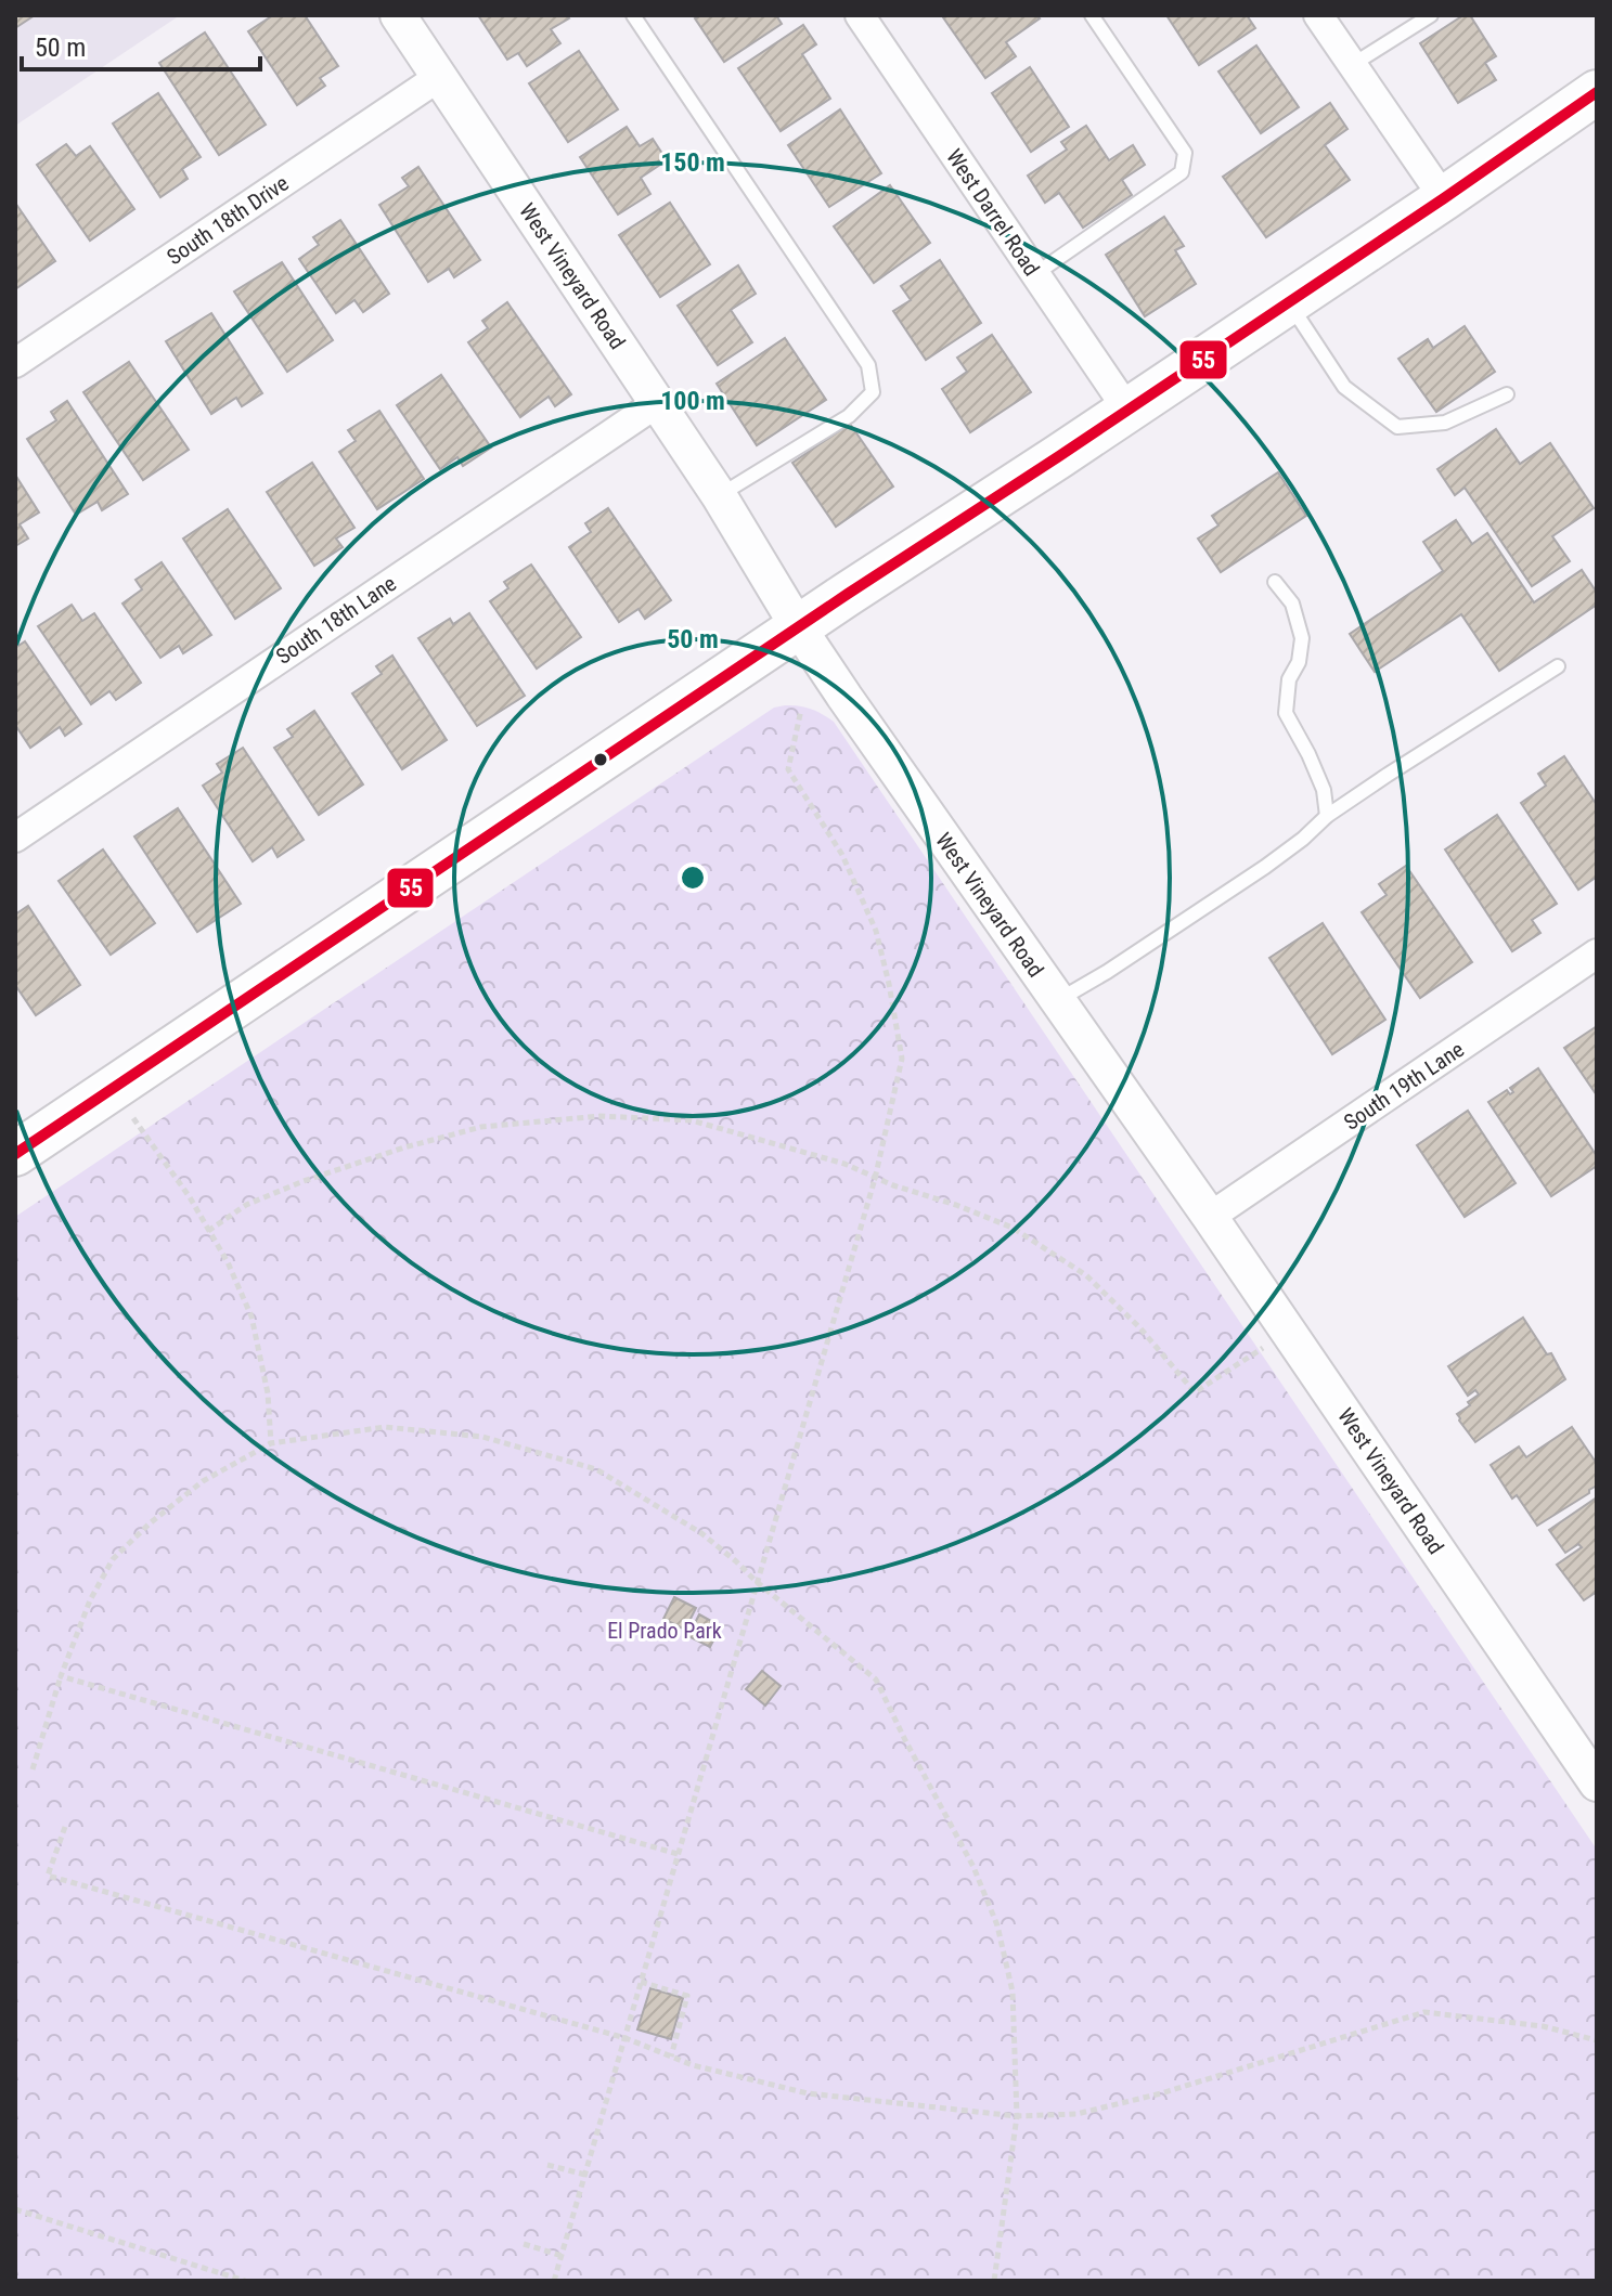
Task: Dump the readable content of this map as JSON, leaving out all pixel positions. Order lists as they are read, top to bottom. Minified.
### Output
{"streets":{"street":["West Darrel Road","South 18th Drive","West Vineyard Road","South 18th Lane","South 19th Lane"]},"crossings":[["South 18th Drive","West Vineyard Road"],["West Vineyard Road","South 18th Lane"],["West Vineyard Road","South 19th Lane"]],"parks":["El Prado Park"],"lines":["transit line 55"],"scale_bar":"50 m","rings":["150 m","100 m","50 m"]}
